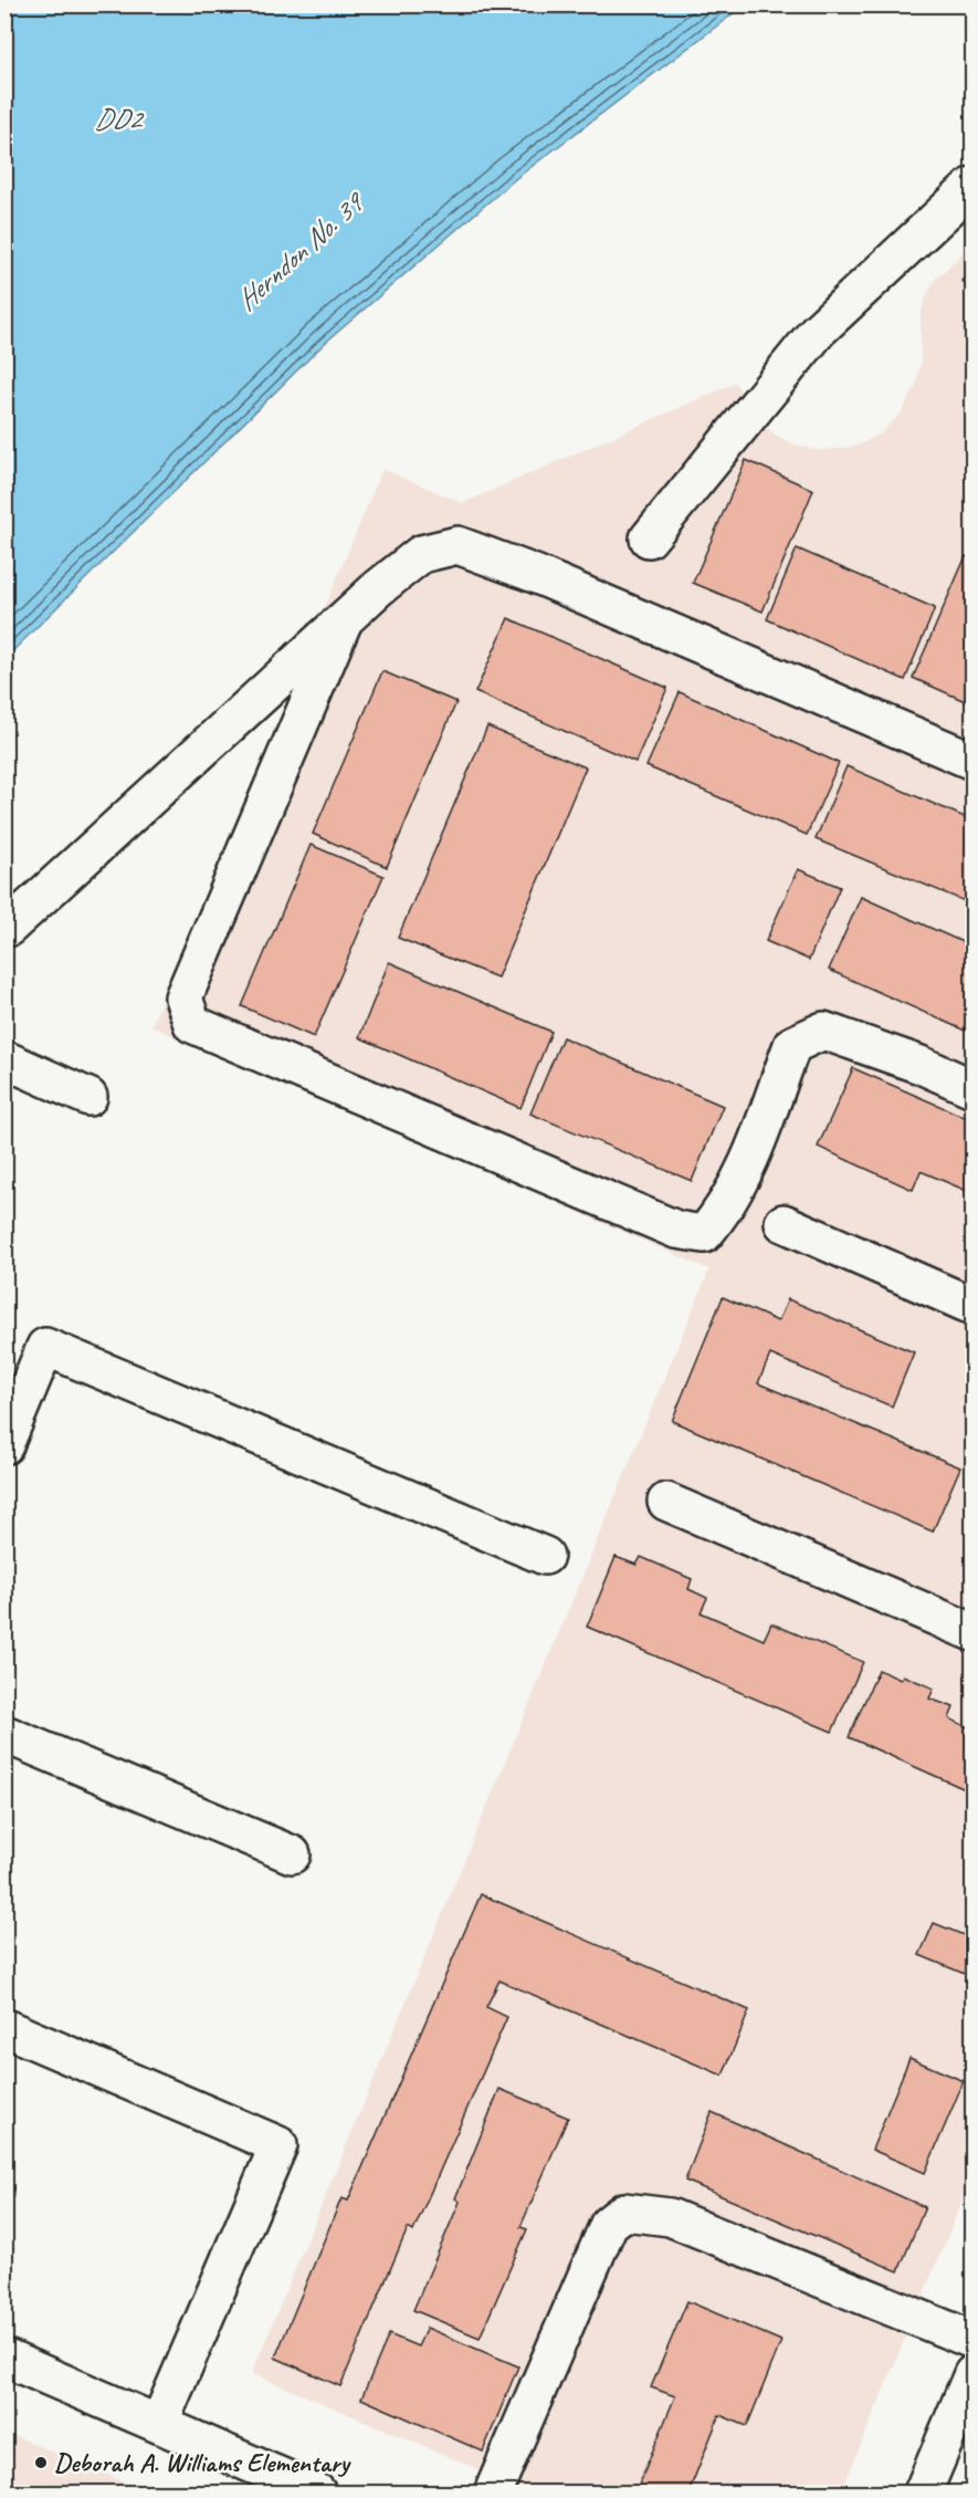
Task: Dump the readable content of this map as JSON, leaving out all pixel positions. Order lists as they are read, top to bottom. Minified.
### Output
{"water":["DD2","Herndon No. 39"],"places":["Deborah A. Williams Elementary"]}
